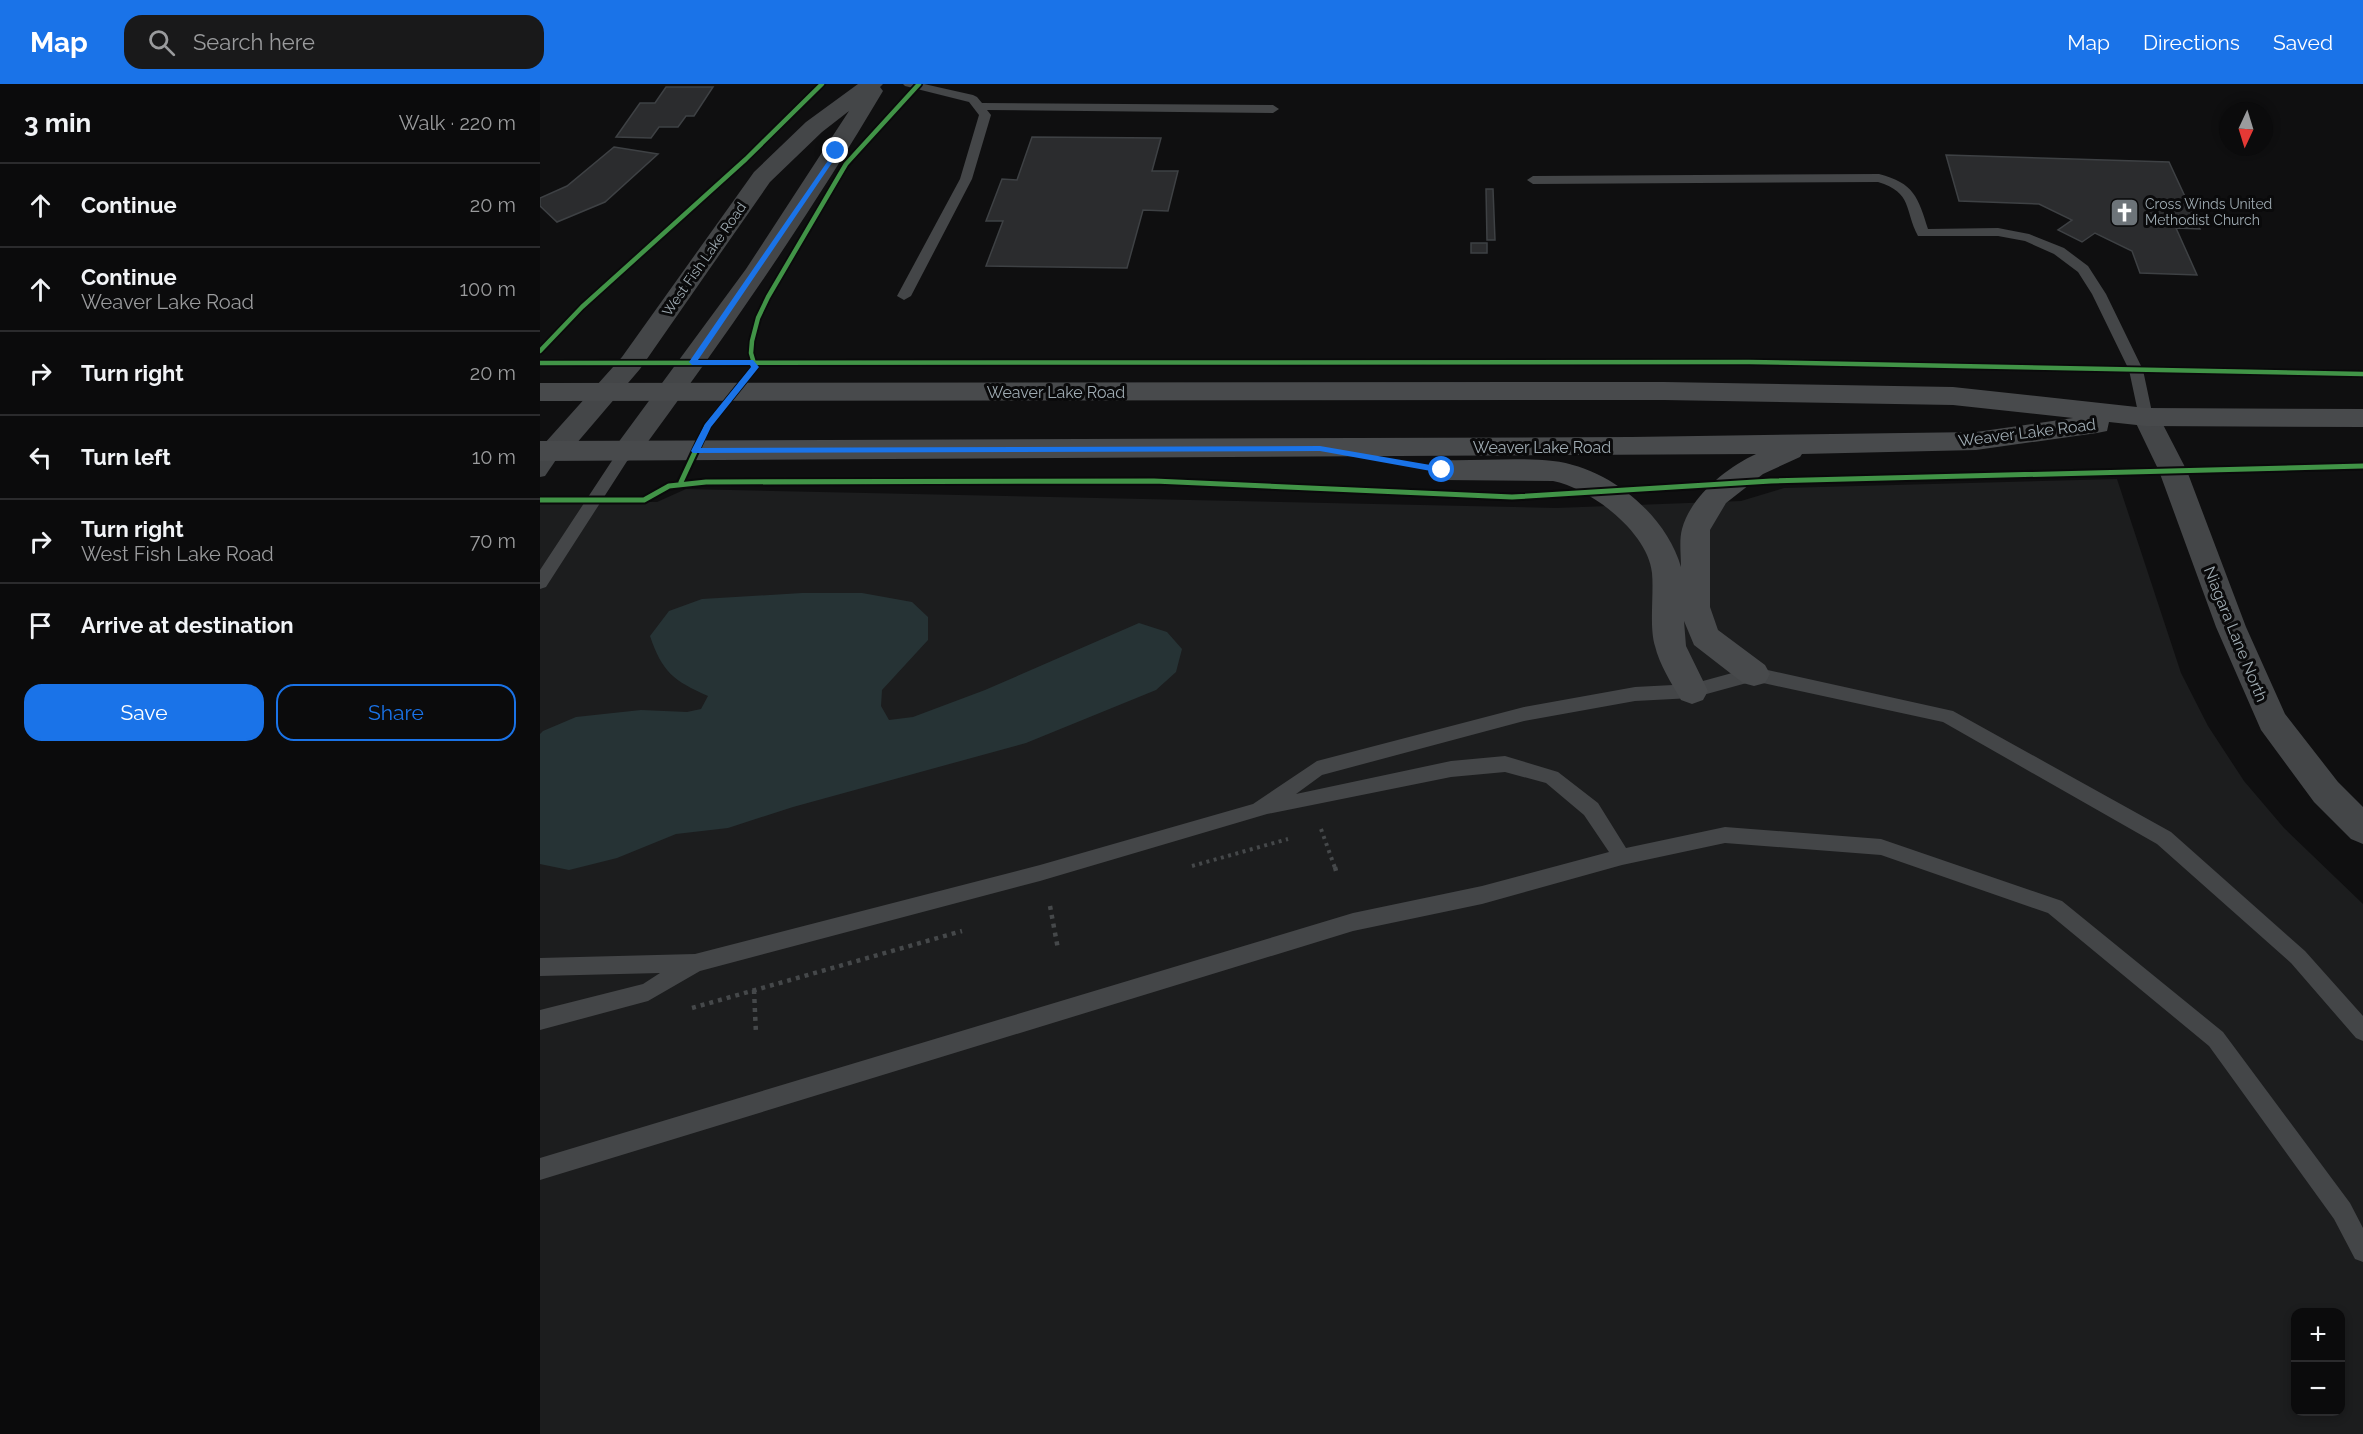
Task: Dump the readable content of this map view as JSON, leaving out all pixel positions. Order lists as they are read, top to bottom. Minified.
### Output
{"streets":{"main road":["Weaver Lake Road"],"street":["West Fish Lake Road","Niagara Lane North"]},"crossings":[["West Fish Lake Road","Weaver Lake Road"],["Weaver Lake Road","Niagara Lane North"]],"places":{"church":["Cross Winds United Methodist Church"]},"north":"bottom","page":{"header":"Map","search":"Search here","nav":["Map","Directions","Saved"],"heading":["3 min","Walk · 220 m"],"list":[["Continue","20 m"],["Continue","Weaver Lake Road","100 m"],["Turn right","20 m"],["Turn left","10 m"],["Turn right","West Fish Lake Road","70 m"],"Arrive at destination"],"buttons":["Save","Share"],"map_buttons":["+","−"]}}
